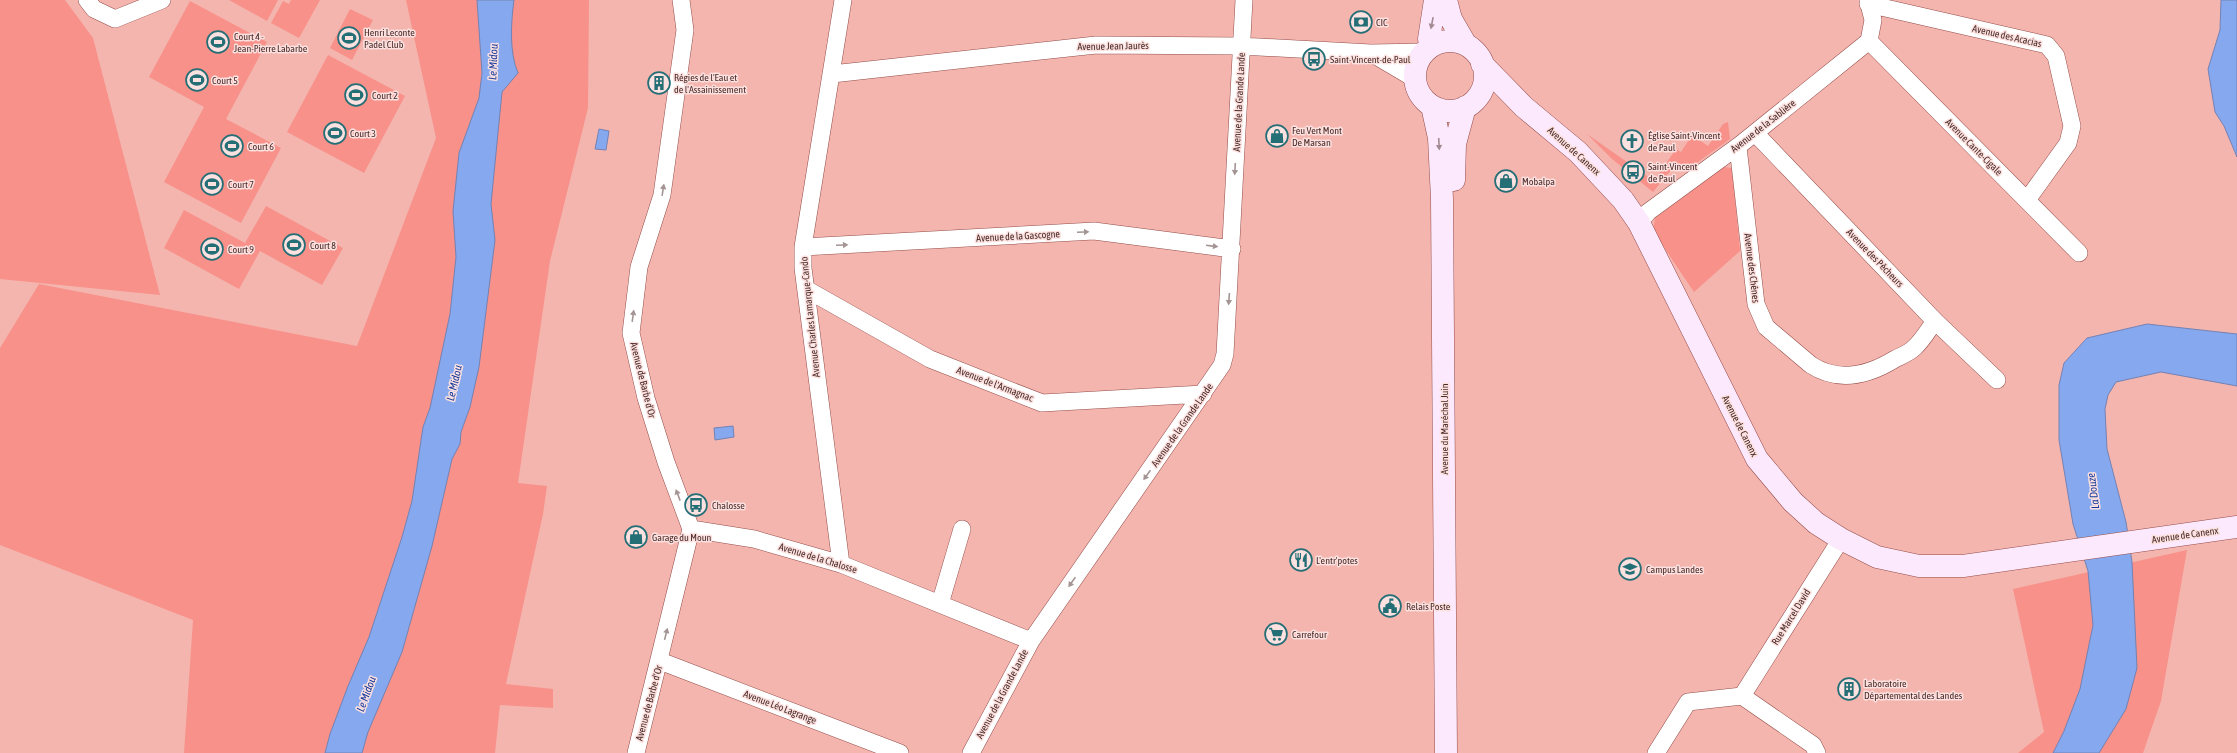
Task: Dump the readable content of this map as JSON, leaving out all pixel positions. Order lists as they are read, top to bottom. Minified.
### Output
{"streets":{"main road":["Avenue de Canenx","Avenue du Maréchal Juin"],"street":["Avenue des Acacias","Avenue Jean Jaurès","Avenue de la Grande Lande","Avenue de la Sablière","Avenue Cante-Cigale","Avenue de la Gascogne","Avenue des Pêcheurs","Avenue des Chênes","Avenue Charles Lamarque-Cando","Avenue de Barbe d'Or","Avenue de l'Armagnac","Avenue de la Chalosse","Rue Marcel David","Avenue Léo Lagrange"]},"crossings":[["Avenue des Acacias","Avenue Cante-Cigale"],["Avenue Jean Jaurès","Avenue de la Grande Lande"],["Avenue Jean Jaurès","Avenue de Canenx"],["Avenue Jean Jaurès","Avenue Charles Lamarque-Cando"],["Avenue Jean Jaurès","Avenue du Maréchal Juin"],["Avenue de la Grande Lande","Avenue de la Gascogne"],["Avenue de la Grande Lande","Avenue de l'Armagnac"],["Avenue de la Grande Lande","Avenue de la Chalosse"],["Avenue de la Sablière","Avenue Cante-Cigale"],["Avenue de la Sablière","Avenue de Canenx"],["Avenue de la Sablière","Avenue des Pêcheurs"],["Avenue de la Sablière","Avenue des Chênes"],["Avenue de Canenx","Avenue du Maréchal Juin"],["Avenue de Canenx","Rue Marcel David"],["Avenue de la Gascogne","Avenue Charles Lamarque-Cando"],["Avenue des Pêcheurs","Avenue des Chênes"],["Avenue Charles Lamarque-Cando","Avenue de l'Armagnac"],["Avenue Charles Lamarque-Cando","Avenue de la Chalosse"],["Avenue de Barbe d'Or","Avenue de la Chalosse"],["Avenue de Barbe d'Or","Avenue Léo Lagrange"]],"one_way":["Avenue de la Grande Lande","Avenue de la Gascogne","Avenue de Barbe d'Or"],"water":["Le Midou","La Douze"],"places":{"bank":["CIC"],"sports":["Henri Leconte Padel Club","Court 4 - Jean-Pierre Labarbe","Court 5","Court 2","Court 3","Court 6","Court 7","Court 8","Court 9"],"bus stop":["Saint-Vincent-de-Paul","Saint-Vincent de Paul","Chalosse"],"building":["Régies de l'Eau et de l'Assainissement","Laboratoire Départemental des Landes"],"shop":["Feu Vert Mont De Marsan","Mobalpa","Garage du Moun"],"church":["Église Saint-Vincent de Paul"],"restaurant":["L'entr'potes"],"school or university":["Campus Landes"],"public building":["Relais Poste"],"supermarket":["Carrefour"]}}
